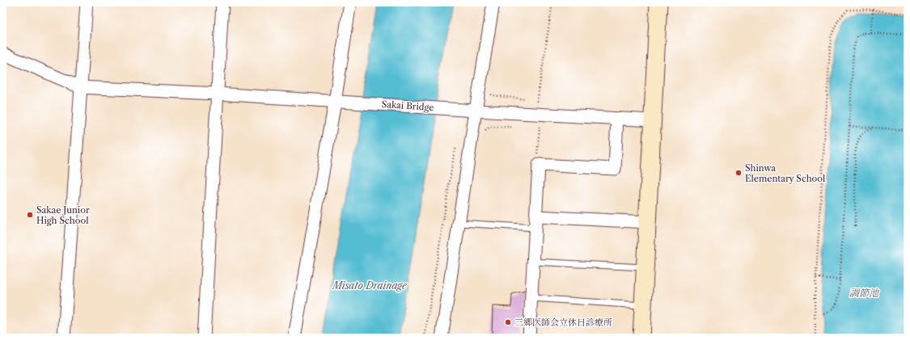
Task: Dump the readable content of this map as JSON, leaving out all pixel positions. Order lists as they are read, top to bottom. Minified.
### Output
{"streets":{"street":["Sakai Bridge"]},"water":["Misato Drainage","調節池"],"places":["Shinwa Elementary School","Sakae Junior High School","三郷医師会立休日診療所"]}
